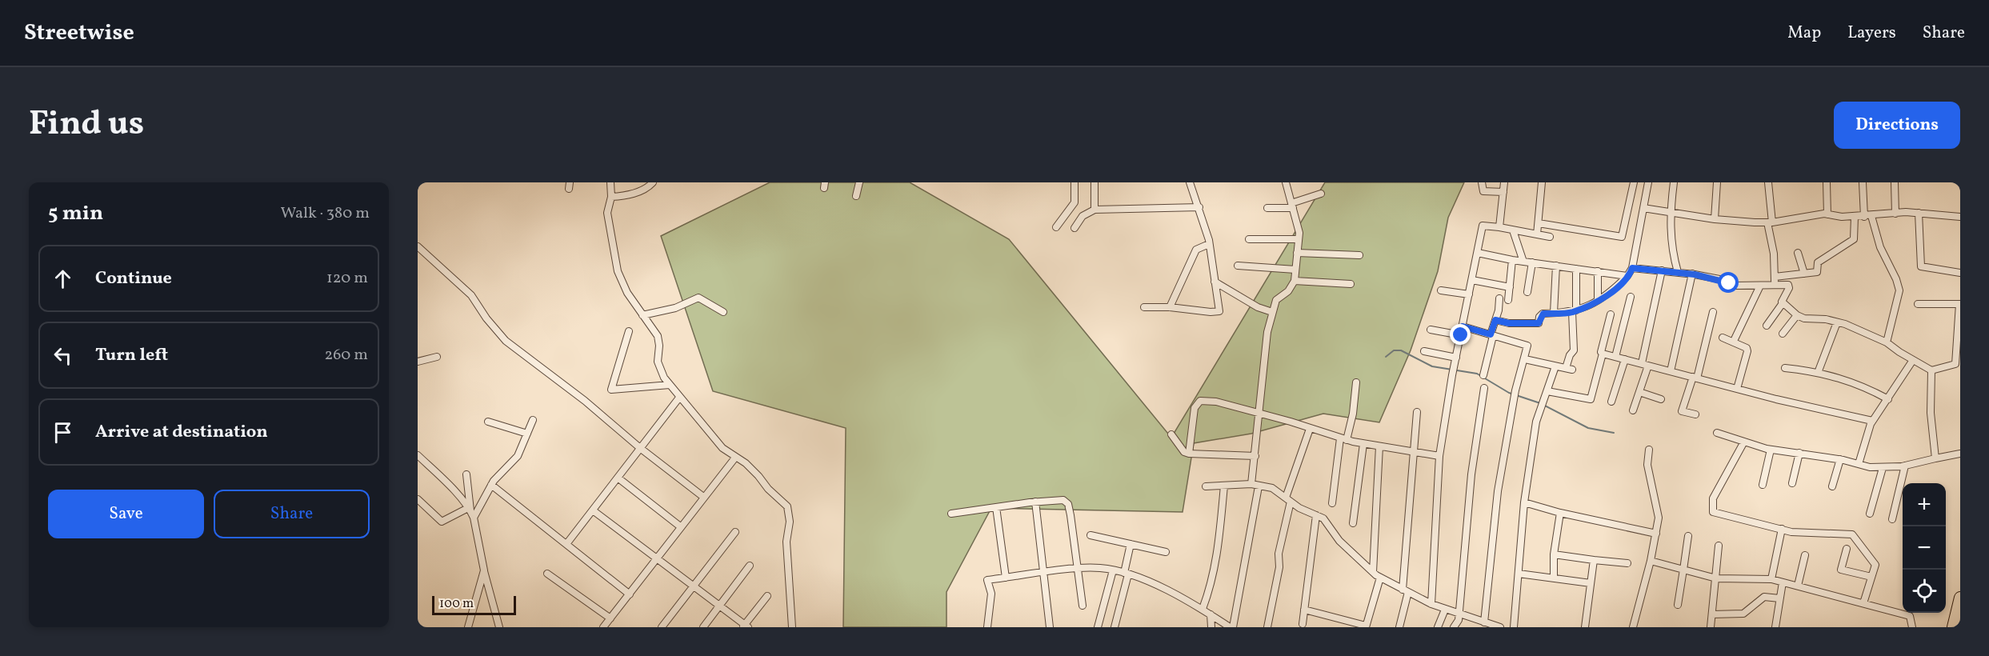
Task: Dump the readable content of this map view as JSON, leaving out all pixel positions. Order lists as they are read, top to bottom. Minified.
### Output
{"scale_bar":"100 m","page":{"header":"Streetwise","nav":["Map","Layers","Share"],"title":"Find us","buttons":["Directions",["Save","Share"]],"heading":["5 min","Walk · 380 m"],"list":[["Continue","120 m"],["Turn left","260 m"],"Arrive at destination"],"map_buttons":["+","−"],"scale":"100 m"}}
